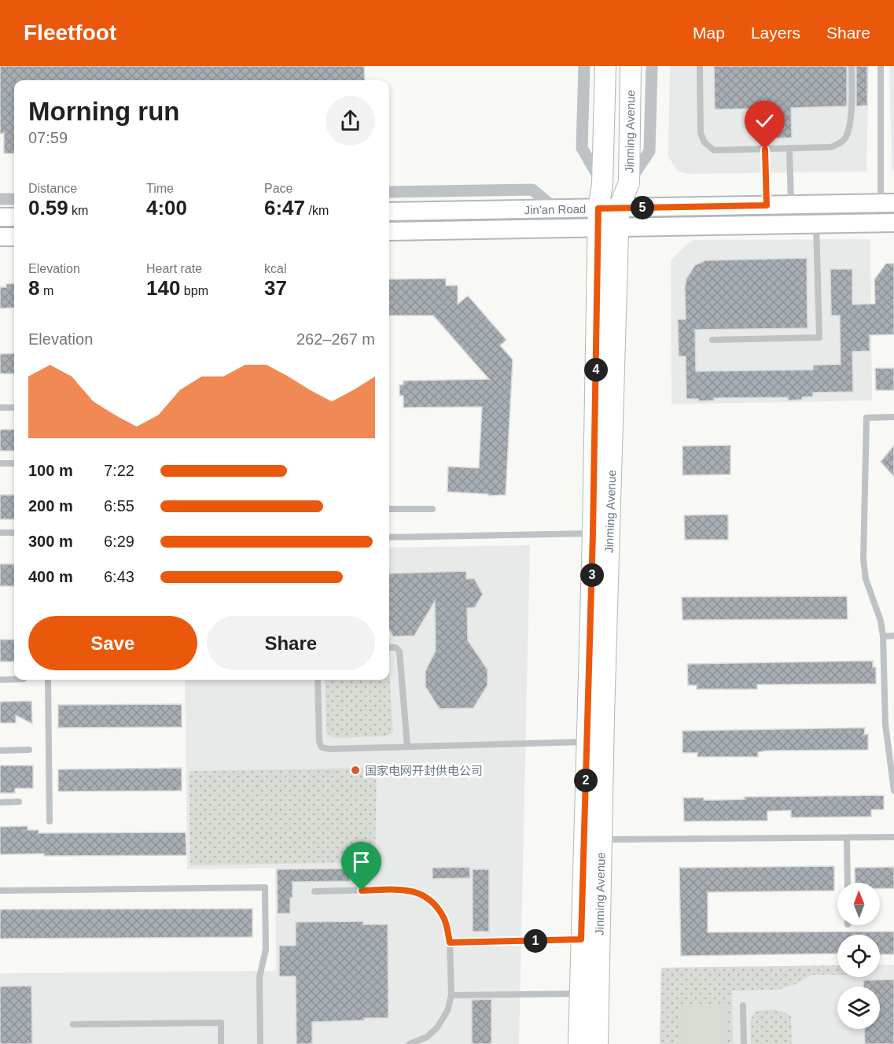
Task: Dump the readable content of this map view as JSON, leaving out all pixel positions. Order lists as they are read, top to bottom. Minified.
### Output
{"streets":{"main road":["Jinming Avenue","Jin'an Road"]},"crossings":[["Jinming Avenue","Jin'an Road"]],"places":["国家电网开封供电公司"],"north":"top","page":{"header":"Fleetfoot","nav":["Map","Layers","Share"],"heading":["Morning run","07:59"],"stats":[["Distance","0.59 km"],["Time","4:00"],["Pace","6:47 /km"],["Elevation","8 m"],["Heart rate","140 bpm"],["kcal","37"]],"pins":["5","4","3","2","1"],"chart":["Elevation","262–267 m"],"list":[{"name":"100 m","note":"7:22"},{"name":"200 m","note":"6:55"},{"name":"300 m","note":"6:29"},{"name":"400 m","note":"6:43"}],"buttons":["Save","Share"]}}
